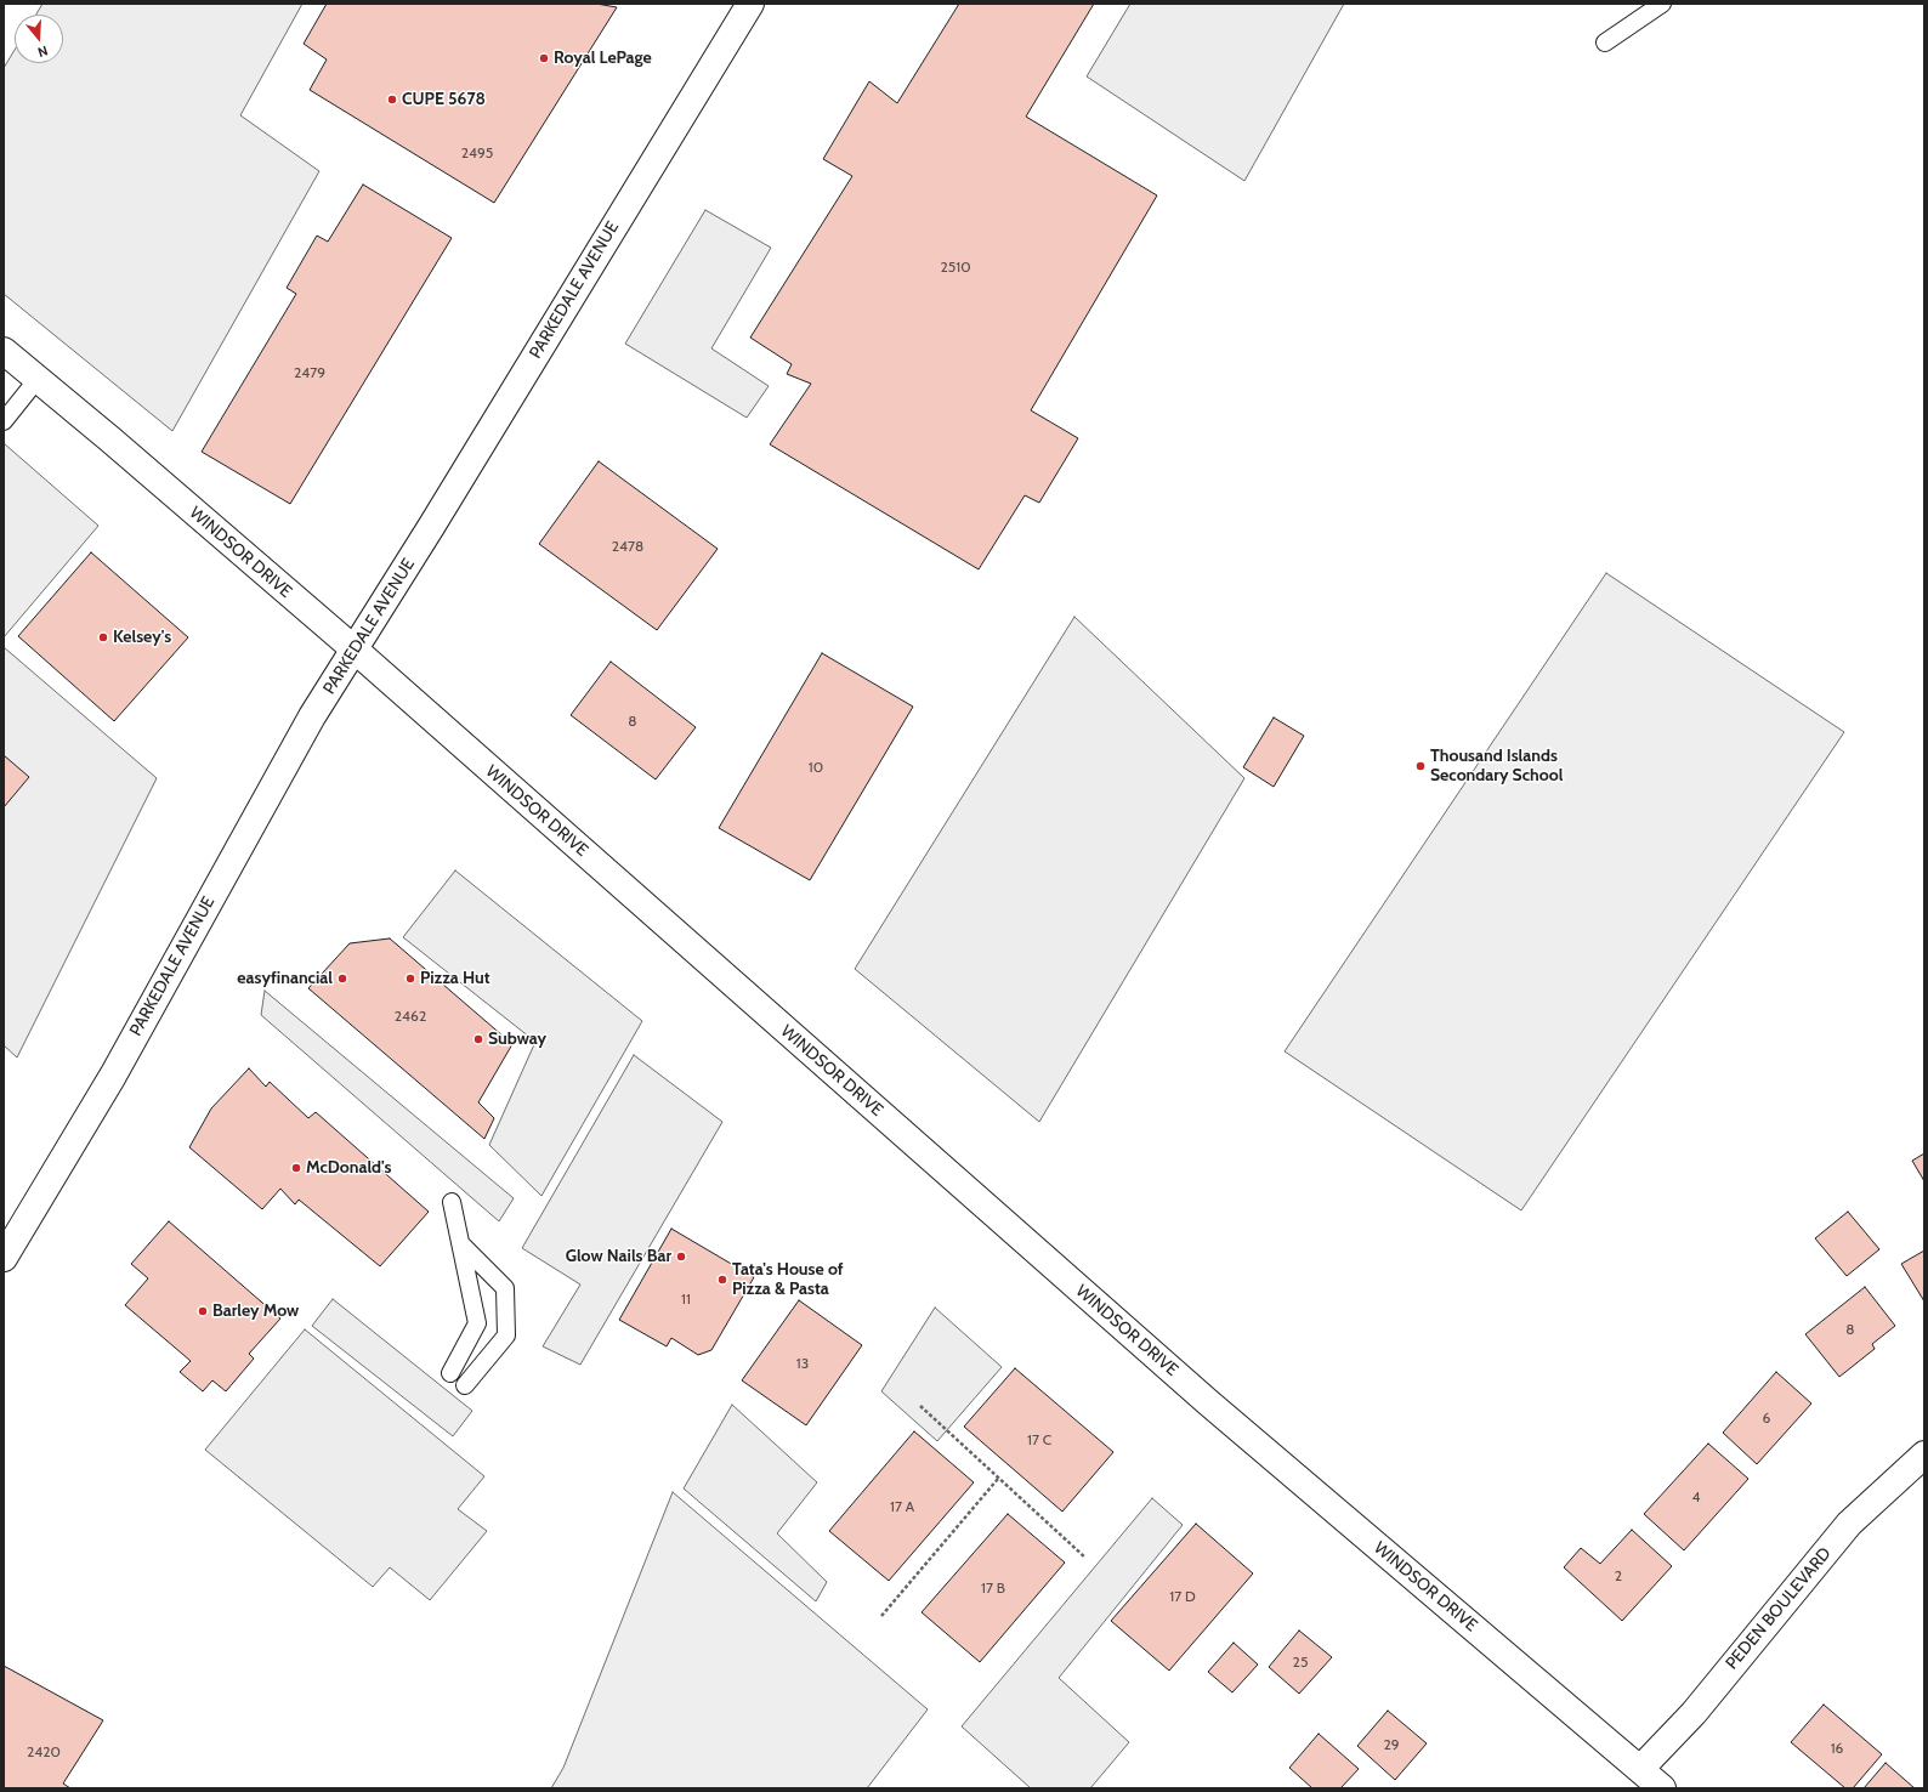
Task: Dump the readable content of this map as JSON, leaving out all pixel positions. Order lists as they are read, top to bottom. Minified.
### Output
{"streets":{"street":["PARKEDALE AVENUE","WINDSOR DRIVE","PEDEN BOULEVARD"]},"crossings":[["PARKEDALE AVENUE","WINDSOR DRIVE"],["WINDSOR DRIVE","PEDEN BOULEVARD"]],"places":["Royal LePage","CUPE 5678","Kelsey's","Thousand Islands Secondary School","easyfinancial","Pizza Hut","Subway","McDonald's","Glow Nails Bar","Tata's House of Pizza & Pasta","Barley Mow"],"house_numbers":["2495","2510","2479","2478","8","10","2462","11","8","13","6","17 C","4","17 A","2","17 B","17 D","25","29","16","2420"],"north":"bottom"}
